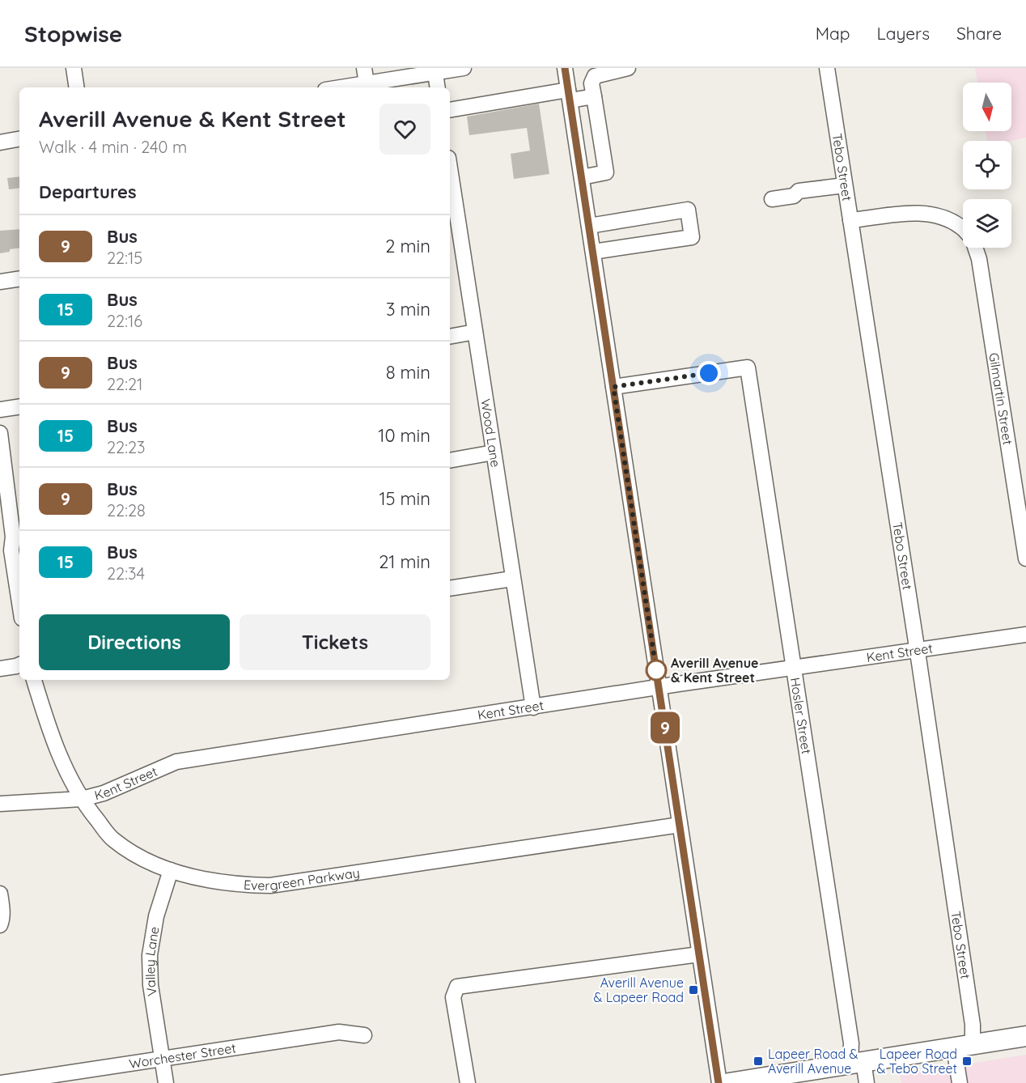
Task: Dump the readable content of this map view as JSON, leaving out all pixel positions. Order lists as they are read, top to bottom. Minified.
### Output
{"streets":{"street":["Tebo Street","Gilmartin Street","Wood Lane","Kent Street","Hosler Street","Evergreen Parkway","Valley Lane","Worchester Street"]},"crossings":[["Tebo Street","Gilmartin Street"],["Tebo Street","Kent Street"],["Wood Lane","Kent Street"],["Kent Street","Hosler Street"],["Kent Street","Evergreen Parkway"],["Evergreen Parkway","Valley Lane"],["Valley Lane","Worchester Street"]],"places":{"other":["Averill Avenue & Kent Street"],"transit":["Averill Avenue & Lapeer Road","Lapeer Road & Averill Avenue","Lapeer Road & Tebo Street"]},"lines":["bus line 9"],"north":"bottom","page":{"header":"Stopwise","nav":["Map","Layers","Share"],"on_map":"9","heading":[["Averill Avenue & Kent Street","Walk · 4 min · 240 m"],"Departures"],"list":[{"mark":"9","name":"Bus","note":"22:15","value":"2 min"},{"mark":"15","name":"Bus","note":"22:16","value":"3 min"},{"mark":"9","name":"Bus","note":"22:21","value":"8 min"},{"mark":"15","name":"Bus","note":"22:23","value":"10 min"},{"mark":"9","name":"Bus","note":"22:28","value":"15 min"},{"mark":"15","name":"Bus","note":"22:34","value":"21 min"}],"buttons":["Directions","Tickets"]}}
